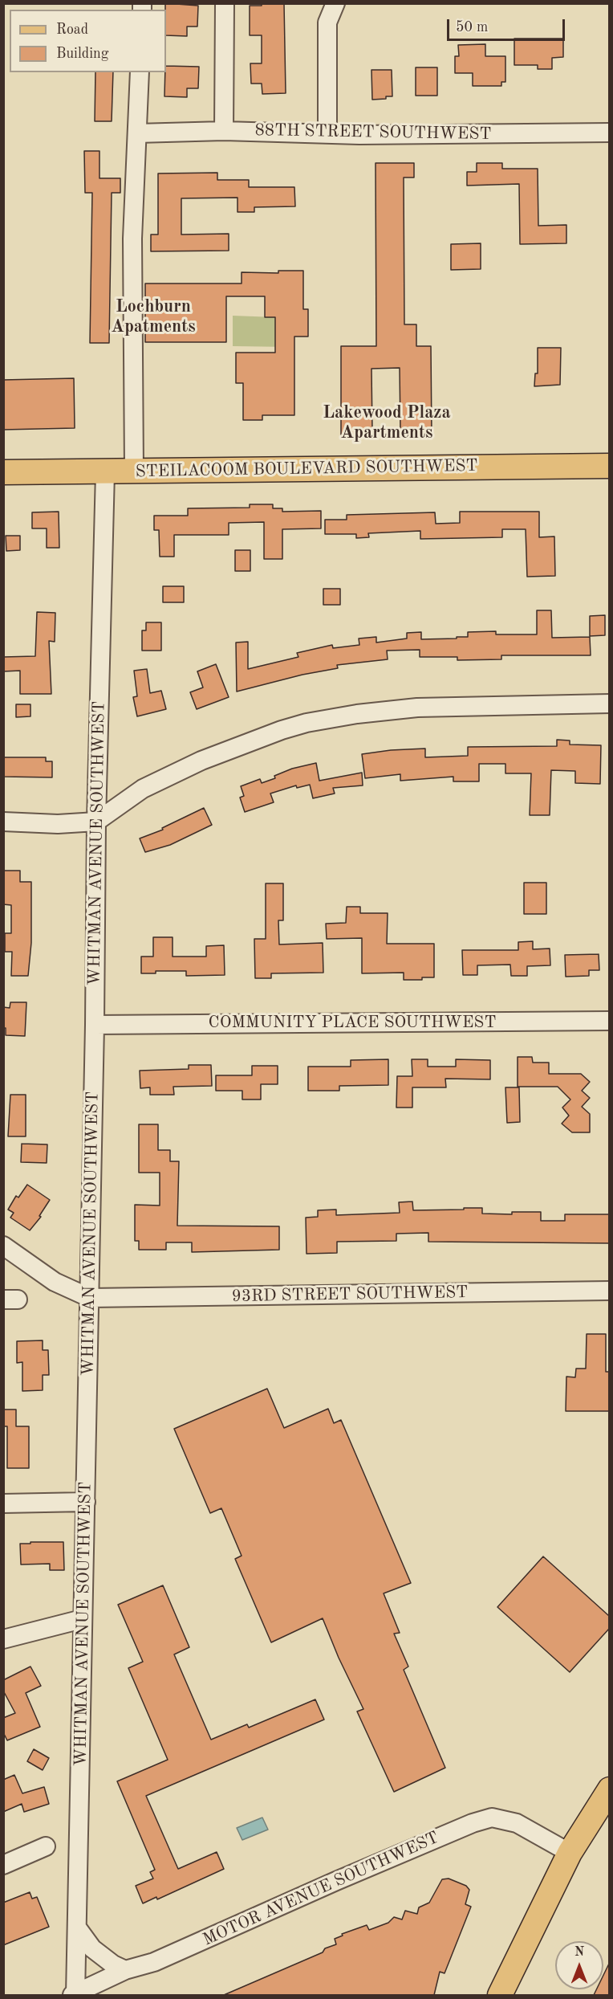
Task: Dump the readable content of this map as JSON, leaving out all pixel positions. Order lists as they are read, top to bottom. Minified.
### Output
{"streets":{"main road":["STEILACOOM BOULEVARD SOUTHWEST"],"street":["88TH STREET SOUTHWEST","WHITMAN AVENUE SOUTHWEST","COMMUNITY PLACE SOUTHWEST","93RD STREET SOUTHWEST","MOTOR AVENUE SOUTHWEST"]},"crossings":[["STEILACOOM BOULEVARD SOUTHWEST","WHITMAN AVENUE SOUTHWEST"],["WHITMAN AVENUE SOUTHWEST","COMMUNITY PLACE SOUTHWEST"],["WHITMAN AVENUE SOUTHWEST","93RD STREET SOUTHWEST"],["WHITMAN AVENUE SOUTHWEST","MOTOR AVENUE SOUTHWEST"]],"districts":["Lochburn Apatments","Lakewood Plaza Apartments"],"legend":["Road","Building"],"scale_bar":"50 m","north":"top"}
